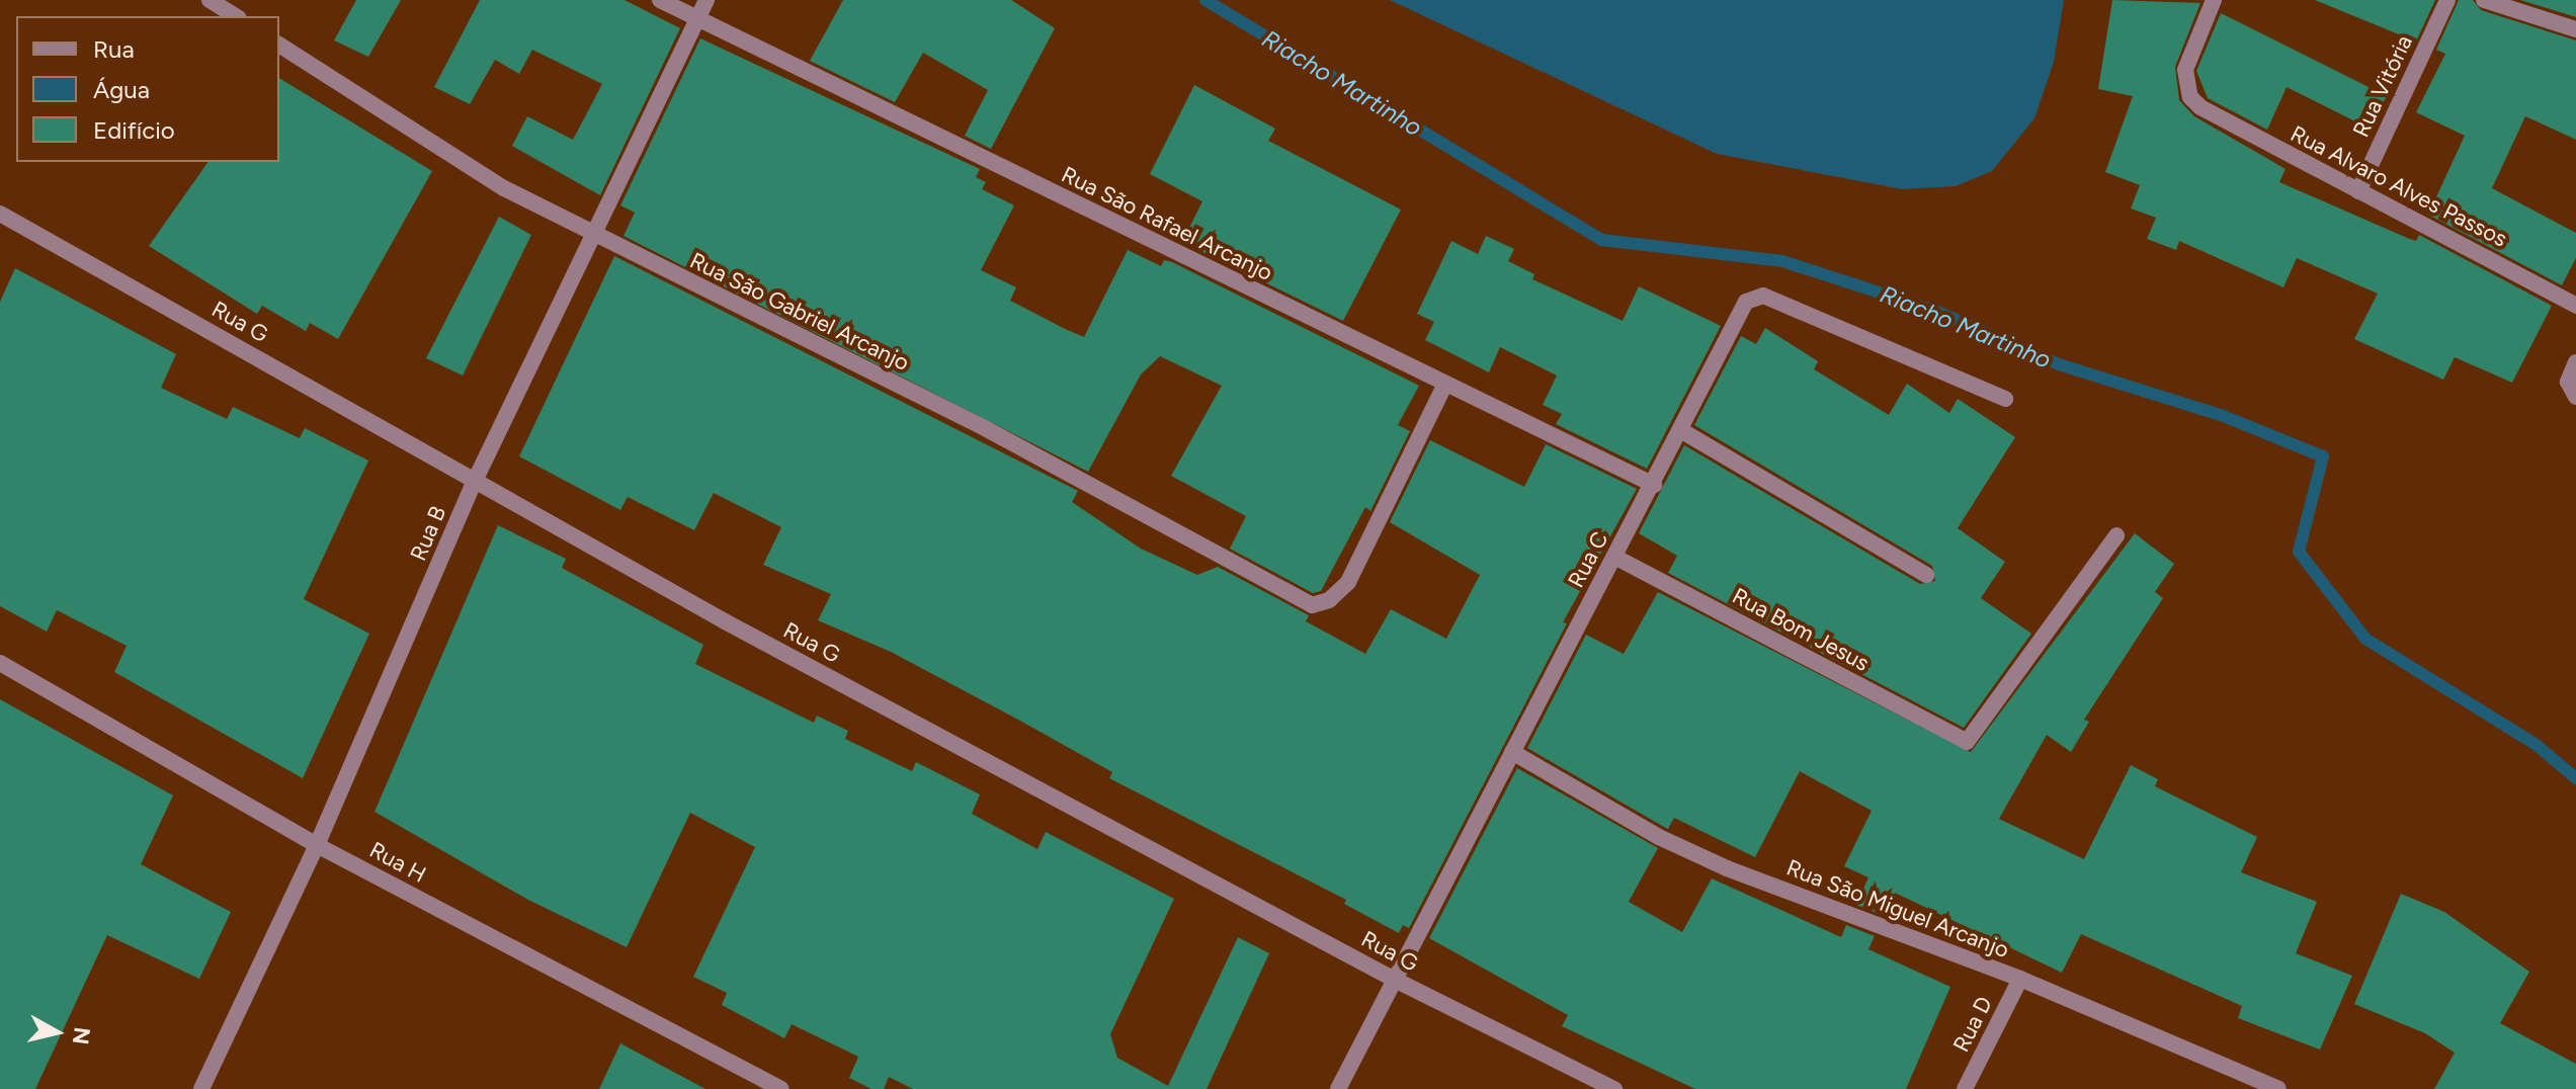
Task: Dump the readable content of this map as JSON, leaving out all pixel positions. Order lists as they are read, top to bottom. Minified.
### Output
{"streets":{"street":["Rua Vitória","Rua Alvaro Alves Passos","Rua São Rafael Arcanjo","Rua São Gabriel Arcanjo","Rua G","Rua B","Rua C","Rua Bom Jesus","Rua H","Rua São Miguel Arcanjo","Rua D"]},"crossings":[["Rua Vitória","Rua Alvaro Alves Passos"],["Rua São Rafael Arcanjo","Rua São Gabriel Arcanjo"],["Rua São Rafael Arcanjo","Rua B"],["Rua São Rafael Arcanjo","Rua C"],["Rua São Gabriel Arcanjo","Rua B"],["Rua G","Rua B"],["Rua G","Rua C"],["Rua B","Rua H"],["Rua C","Rua Bom Jesus"],["Rua C","Rua São Miguel Arcanjo"],["Rua São Miguel Arcanjo","Rua D"]],"water":["Riacho Martinho"],"legend":["Rua","Água","Edifício"],"north":"right"}
